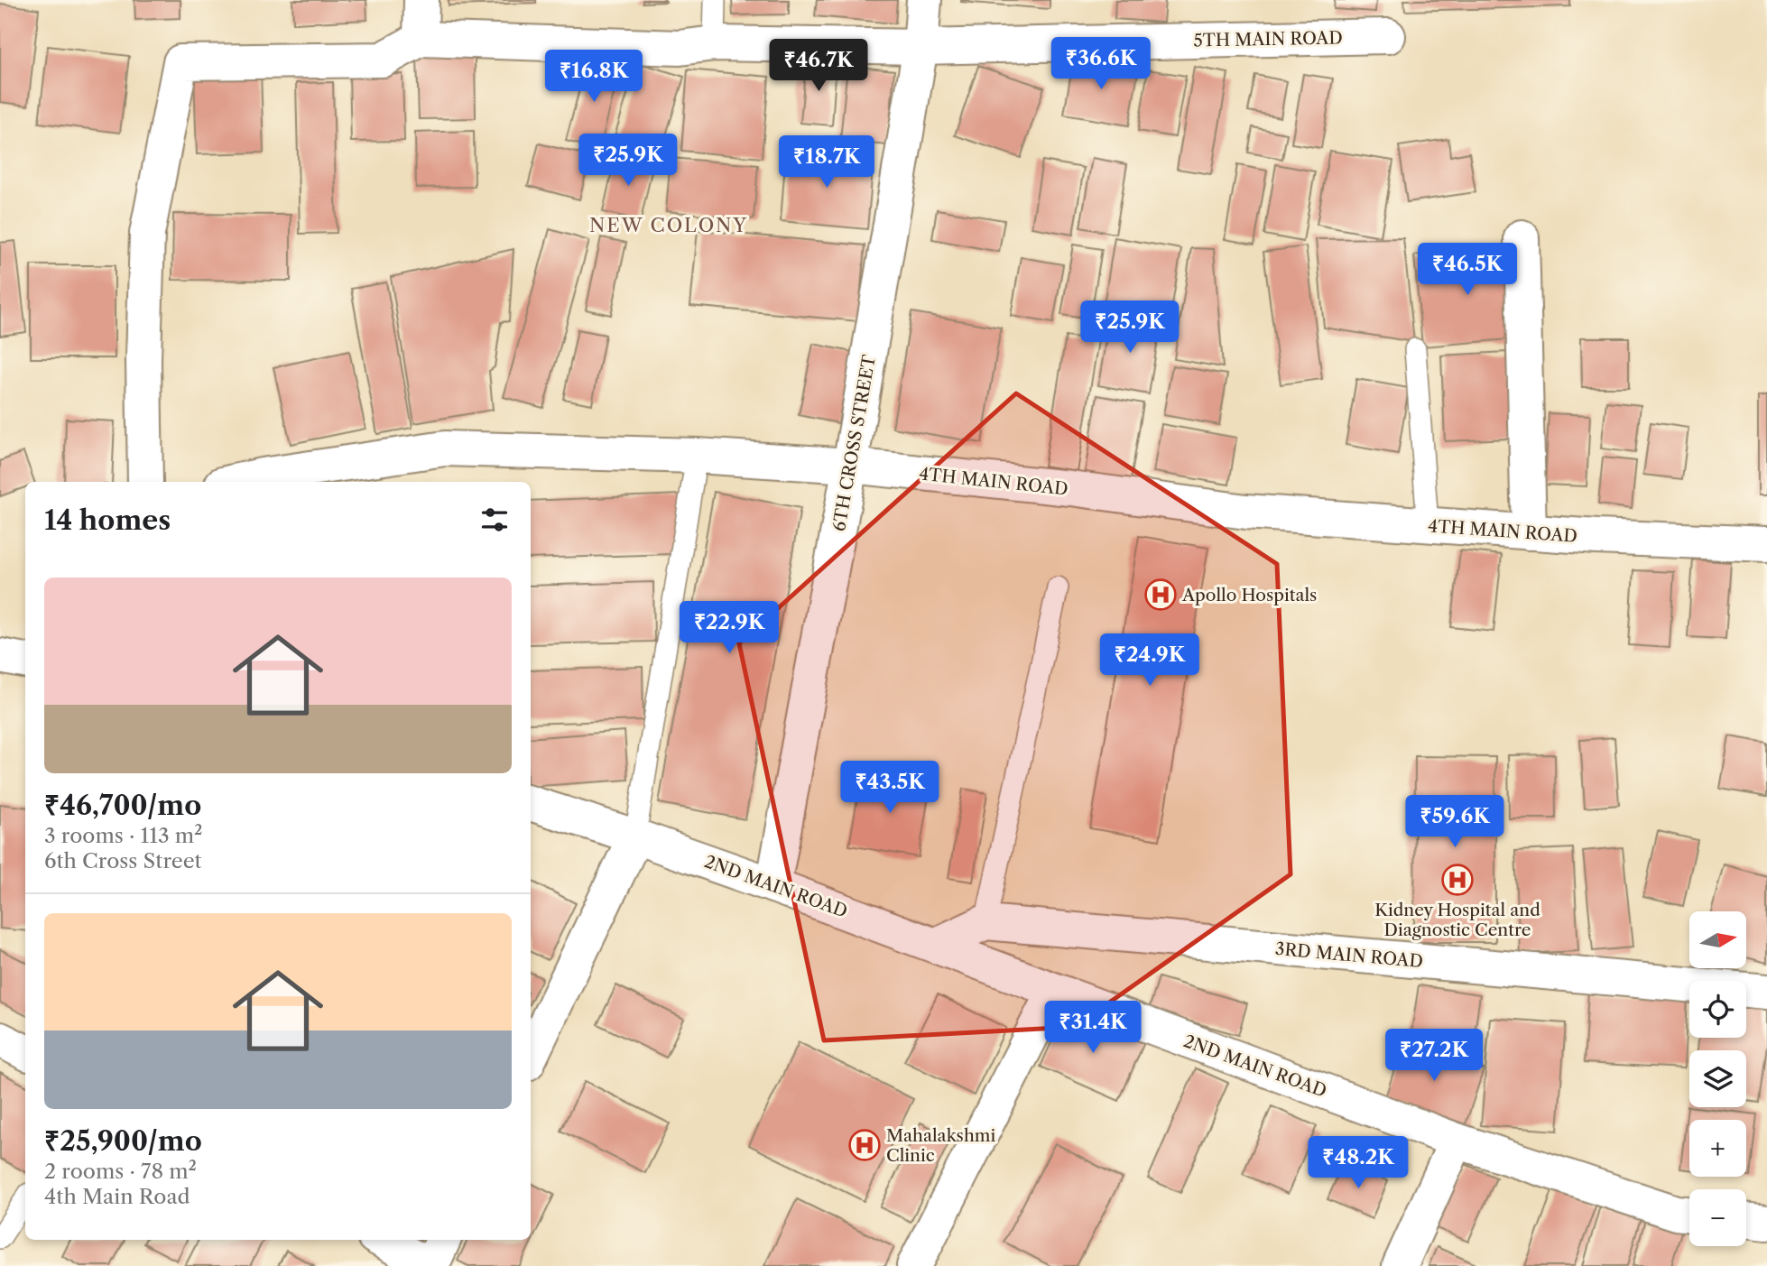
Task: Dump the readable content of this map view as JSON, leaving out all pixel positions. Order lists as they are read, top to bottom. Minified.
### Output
{"streets":{"street":["5TH MAIN ROAD","6TH CROSS STREET","4TH MAIN ROAD","2ND MAIN ROAD","3RD MAIN ROAD"]},"crossings":[["5TH MAIN ROAD","6TH CROSS STREET"],["6TH CROSS STREET","4TH MAIN ROAD"],["6TH CROSS STREET","2ND MAIN ROAD"]],"districts":["NEW COLONY"],"places":{"hospital":["Apollo Hospitals","Kidney Hospital and Diagnostic Centre","Mahalakshmi Clinic"]},"north":"right","page":{"price":["₹36.6K","₹46.7K","₹16.8K","₹25.9K","₹18.7K","₹46.5K","₹25.9K","₹22.9K","₹24.9K","₹43.5K","₹59.6K","₹31.4K","₹27.2K","₹48.2K"],"heading":"14 homes","list":[{"name":"₹46,700/mo","note":"3 rooms · 113 m² · 6th Cross Street"},{"name":"₹25,900/mo","note":"2 rooms · 78 m² · 4th Main Road"}],"map_buttons":["+","−"]}}
